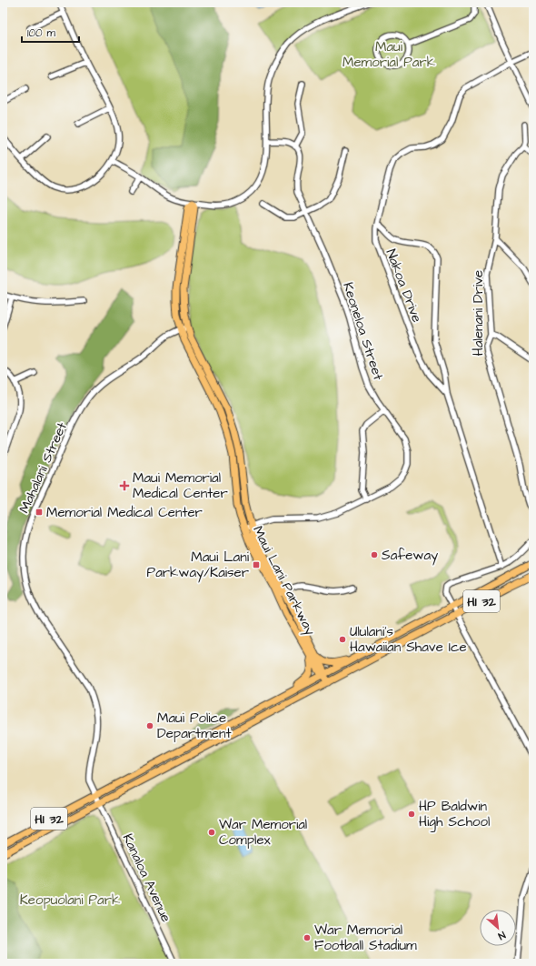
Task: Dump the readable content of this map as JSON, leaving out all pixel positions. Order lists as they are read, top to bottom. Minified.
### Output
{"streets":{"main road":["Maui Lani Parkway","HI 32"],"street":["Nakoa Drive","Halenani Drive","Keoneloa Street","Mahalani Street","Kanaloa Avenue"]},"crossings":[["Keoneloa Street","Maui Lani Parkway"],["Mahalani Street","Maui Lani Parkway"],["Mahalani Street","HI 32"],["Mahalani Street","Kanaloa Avenue"],["Maui Lani Parkway","HI 32"],["HI 32","Kanaloa Avenue"]],"parks":["Maui Memorial Park","Keopuolani Park"],"places":{"health":["Maui Memorial Medical Center"],"transit":["Memorial Medical Center","Maui Lani Parkway/Kaiser"],"other":["Safeway","Ululani's Hawaiian Shave Ice","Maui Police Department","HP Baldwin High School","War Memorial Complex","War Memorial Football Stadium"]},"scale_bar":"100 m","north":"bottom right"}
